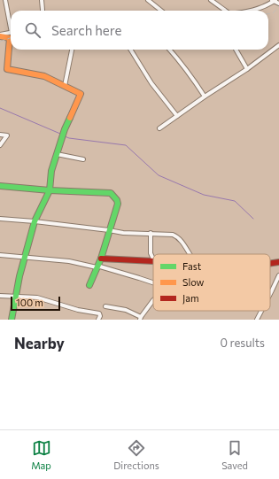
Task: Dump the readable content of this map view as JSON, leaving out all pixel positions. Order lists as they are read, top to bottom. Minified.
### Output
{"legend":["Fast","Slow","Jam"],"scale_bar":"100 m","page":{"search":"Search here","scale":"100 m","heading":["Nearby","0 results"],"nav":["Map","Directions","Saved"]}}
